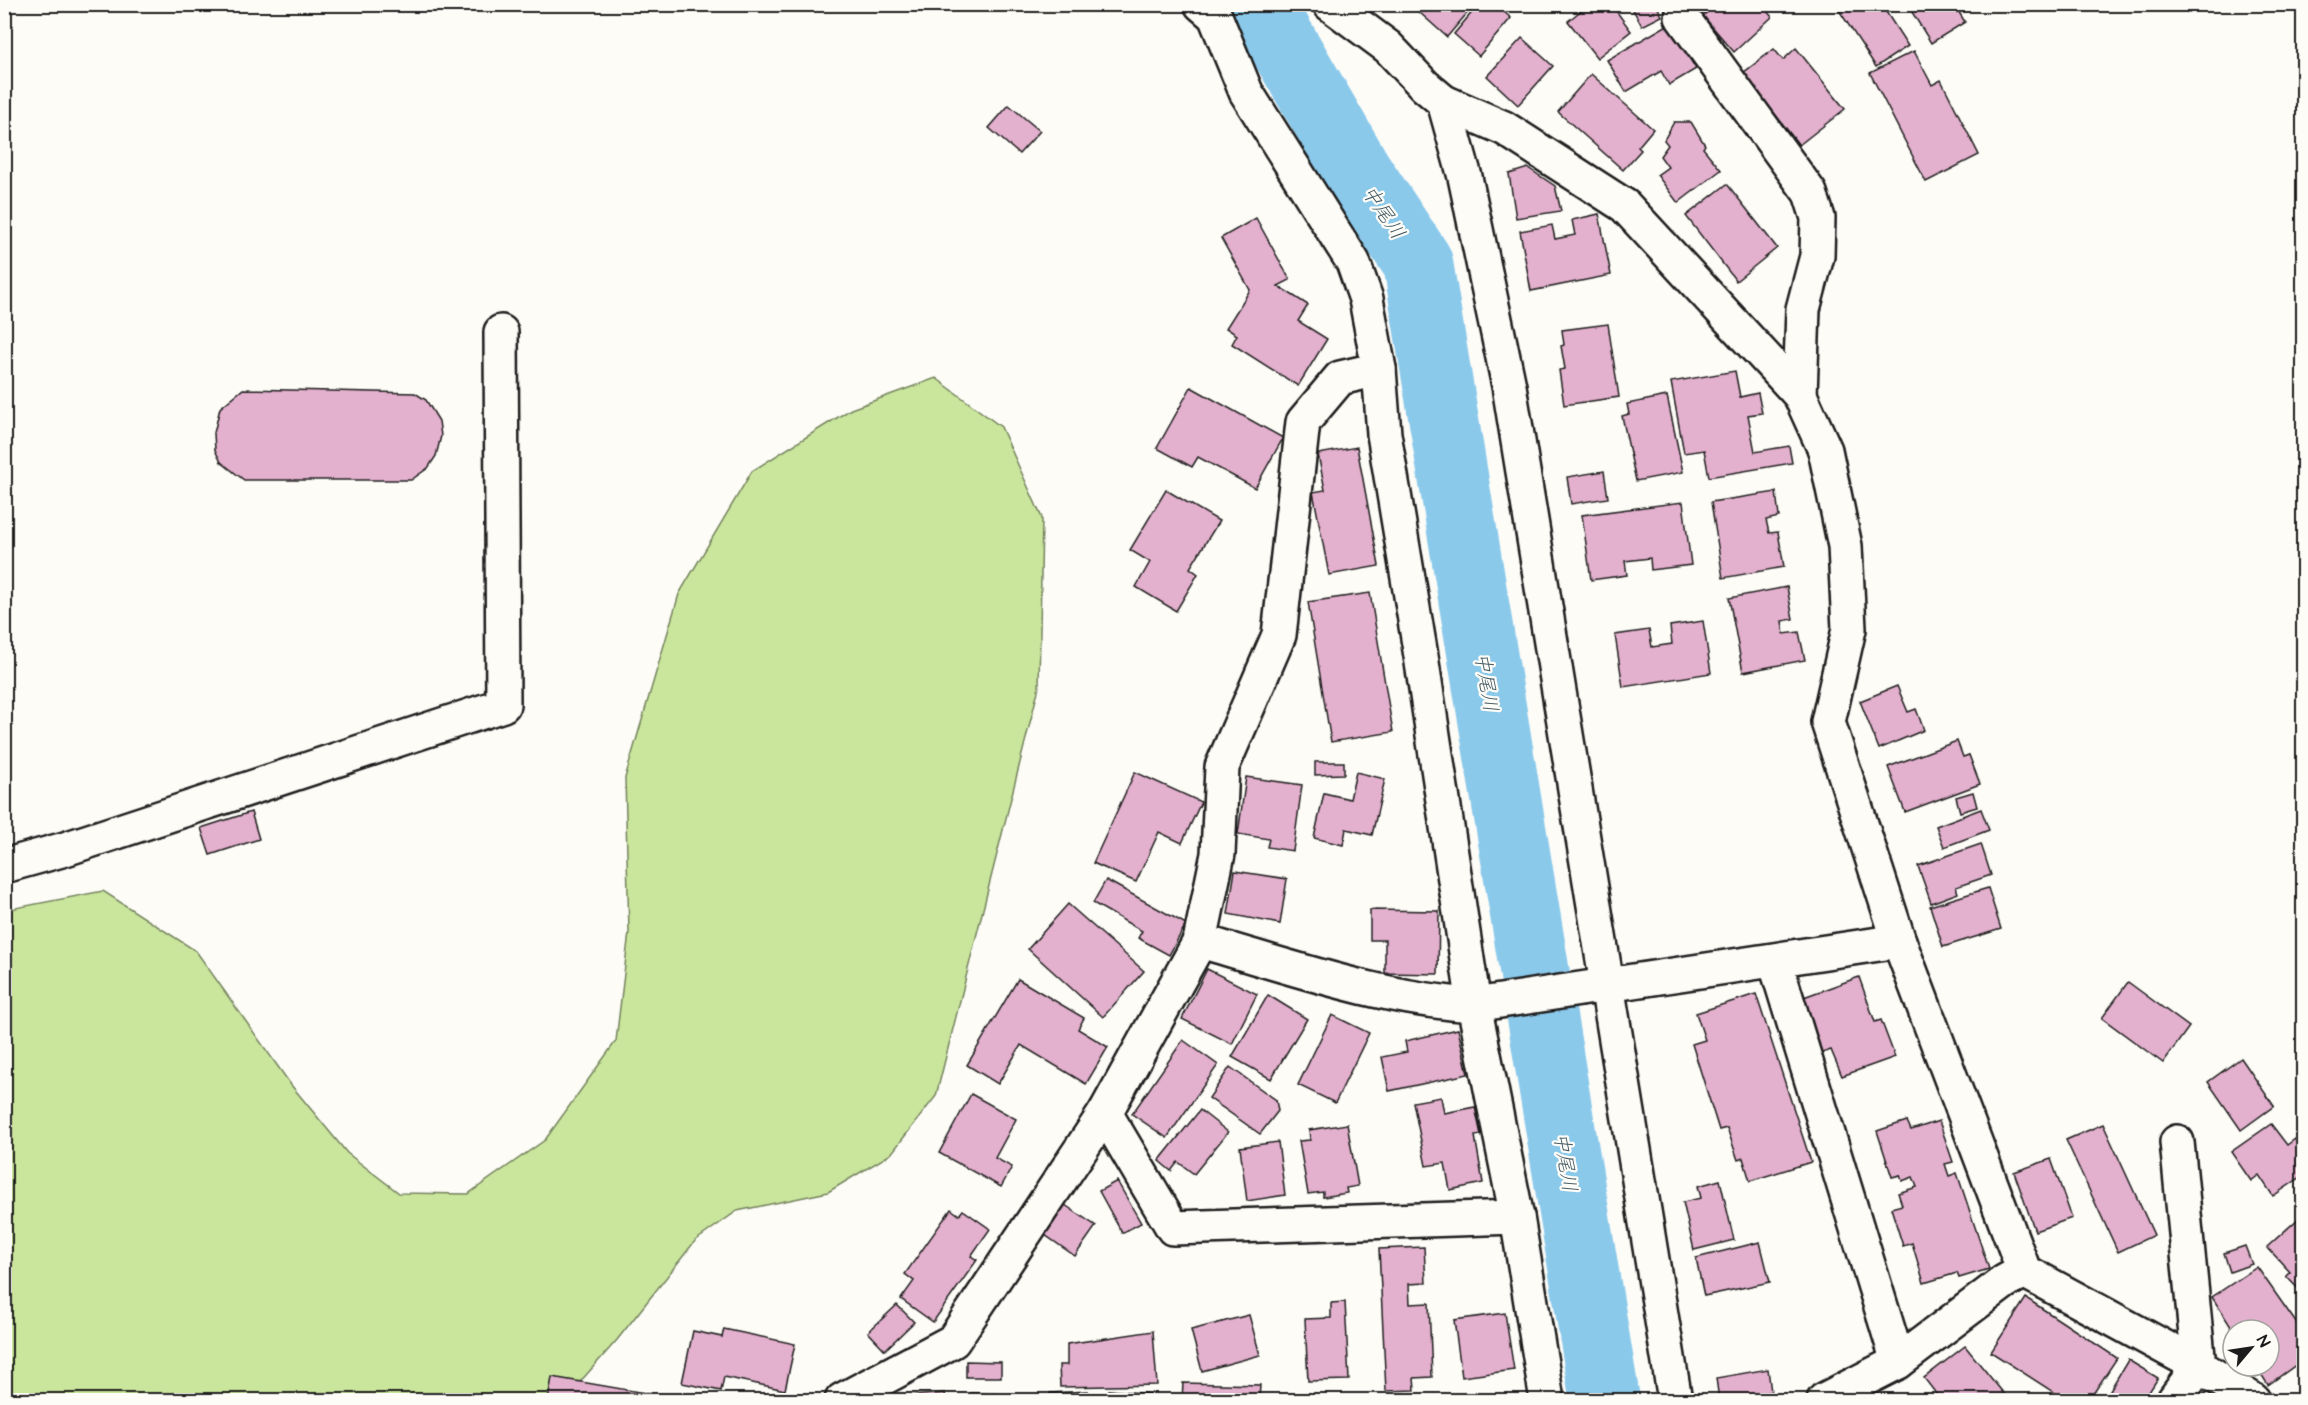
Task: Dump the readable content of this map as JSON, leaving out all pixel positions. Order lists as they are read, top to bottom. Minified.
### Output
{"water":["中尾川"],"north":"top right"}
